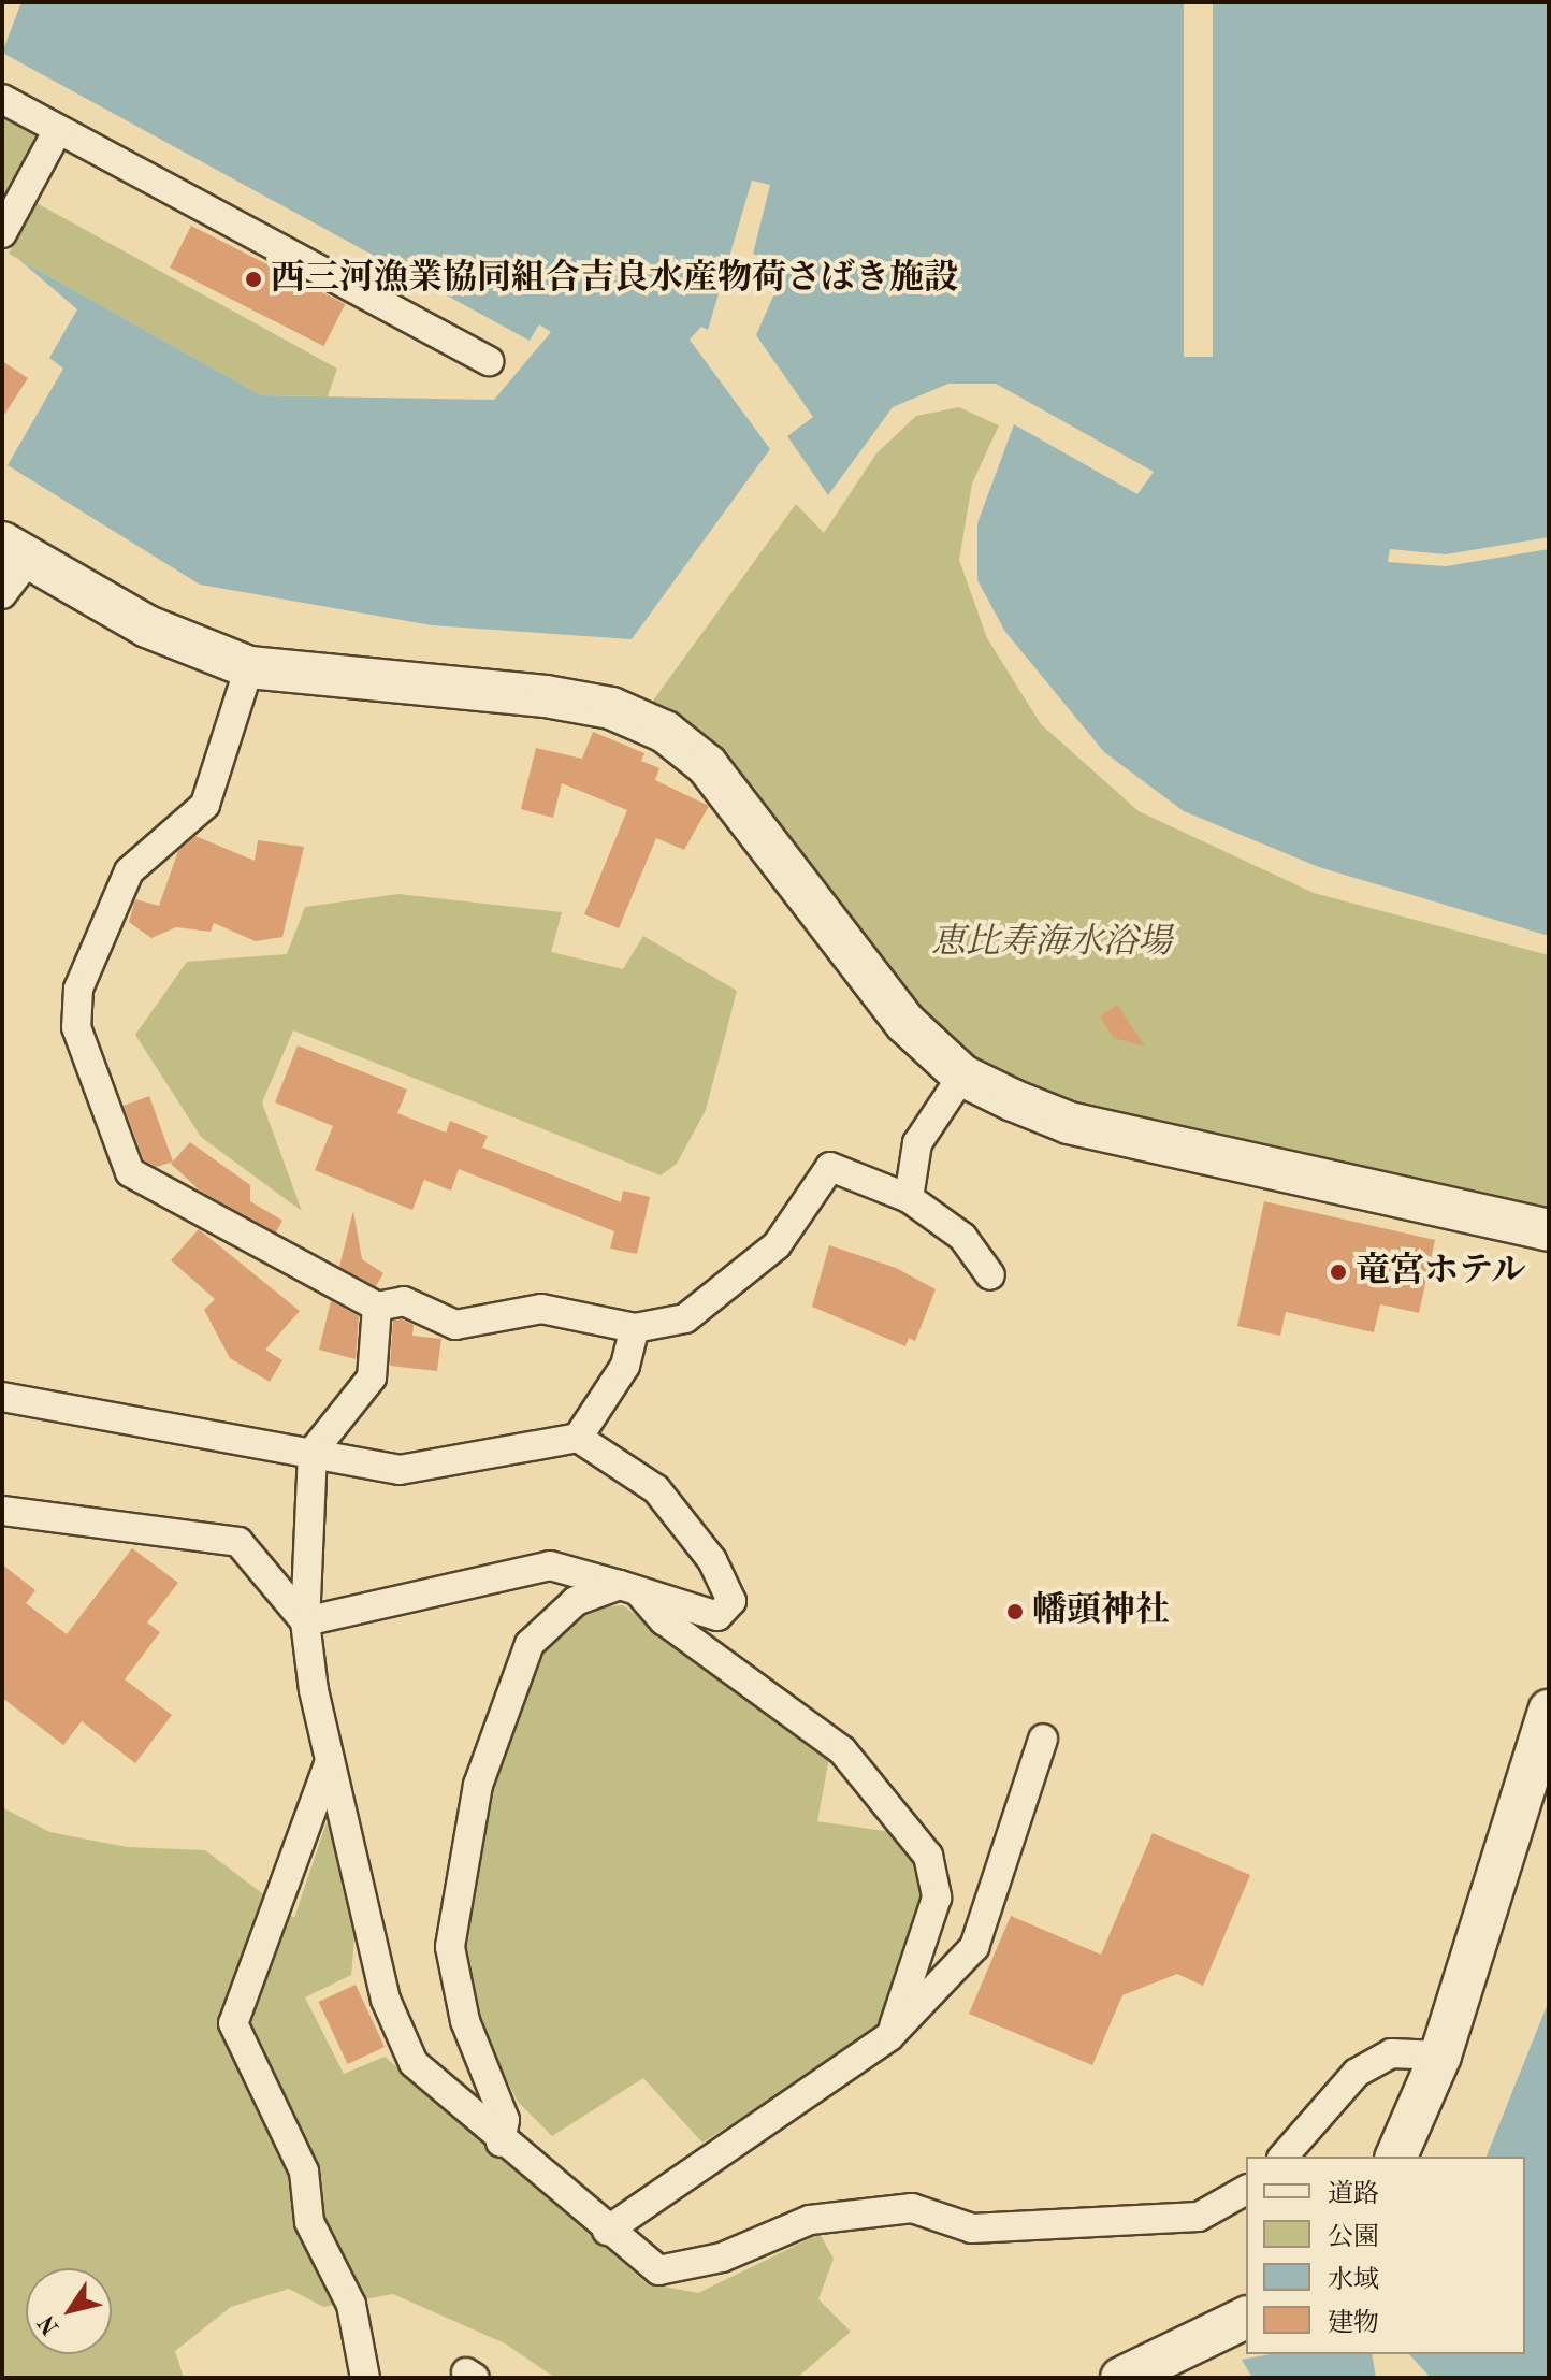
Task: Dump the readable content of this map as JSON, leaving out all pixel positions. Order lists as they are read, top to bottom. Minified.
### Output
{"parks":["恵比寿海水浴場"],"places":["西三河漁業協同組合吉良水産物荷さばき施設","竜宮ホテル","幡頭神社"],"legend":["道路","公園","水域","建物"],"north":"bottom left"}
